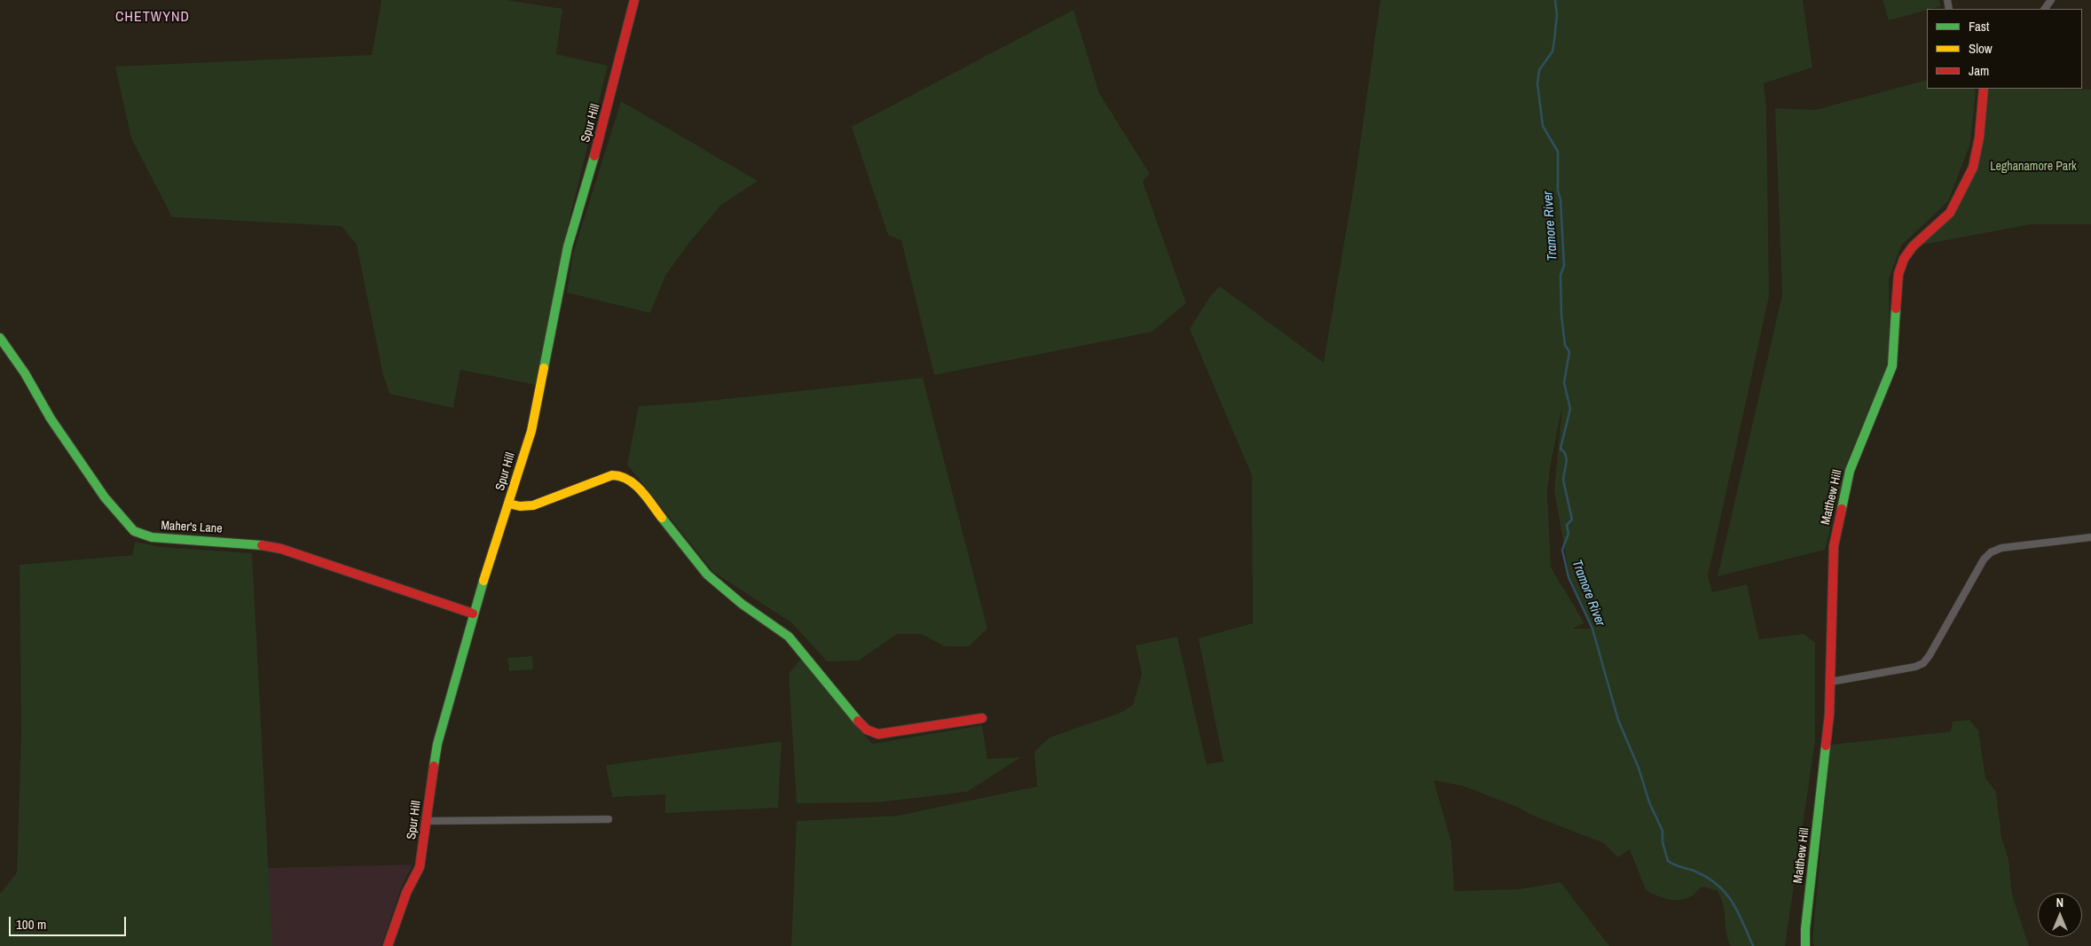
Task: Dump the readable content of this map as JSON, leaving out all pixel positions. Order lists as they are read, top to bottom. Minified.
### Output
{"streets":{"street":["Spur Hill","Matthew Hill","Maher's Lane"]},"crossings":[["Spur Hill","Maher's Lane"]],"districts":["CHETWYND"],"water":["Tramore River"],"parks":["Leghanamore Park"],"legend":["Fast","Slow","Jam"],"scale_bar":"100 m","north":"top"}
